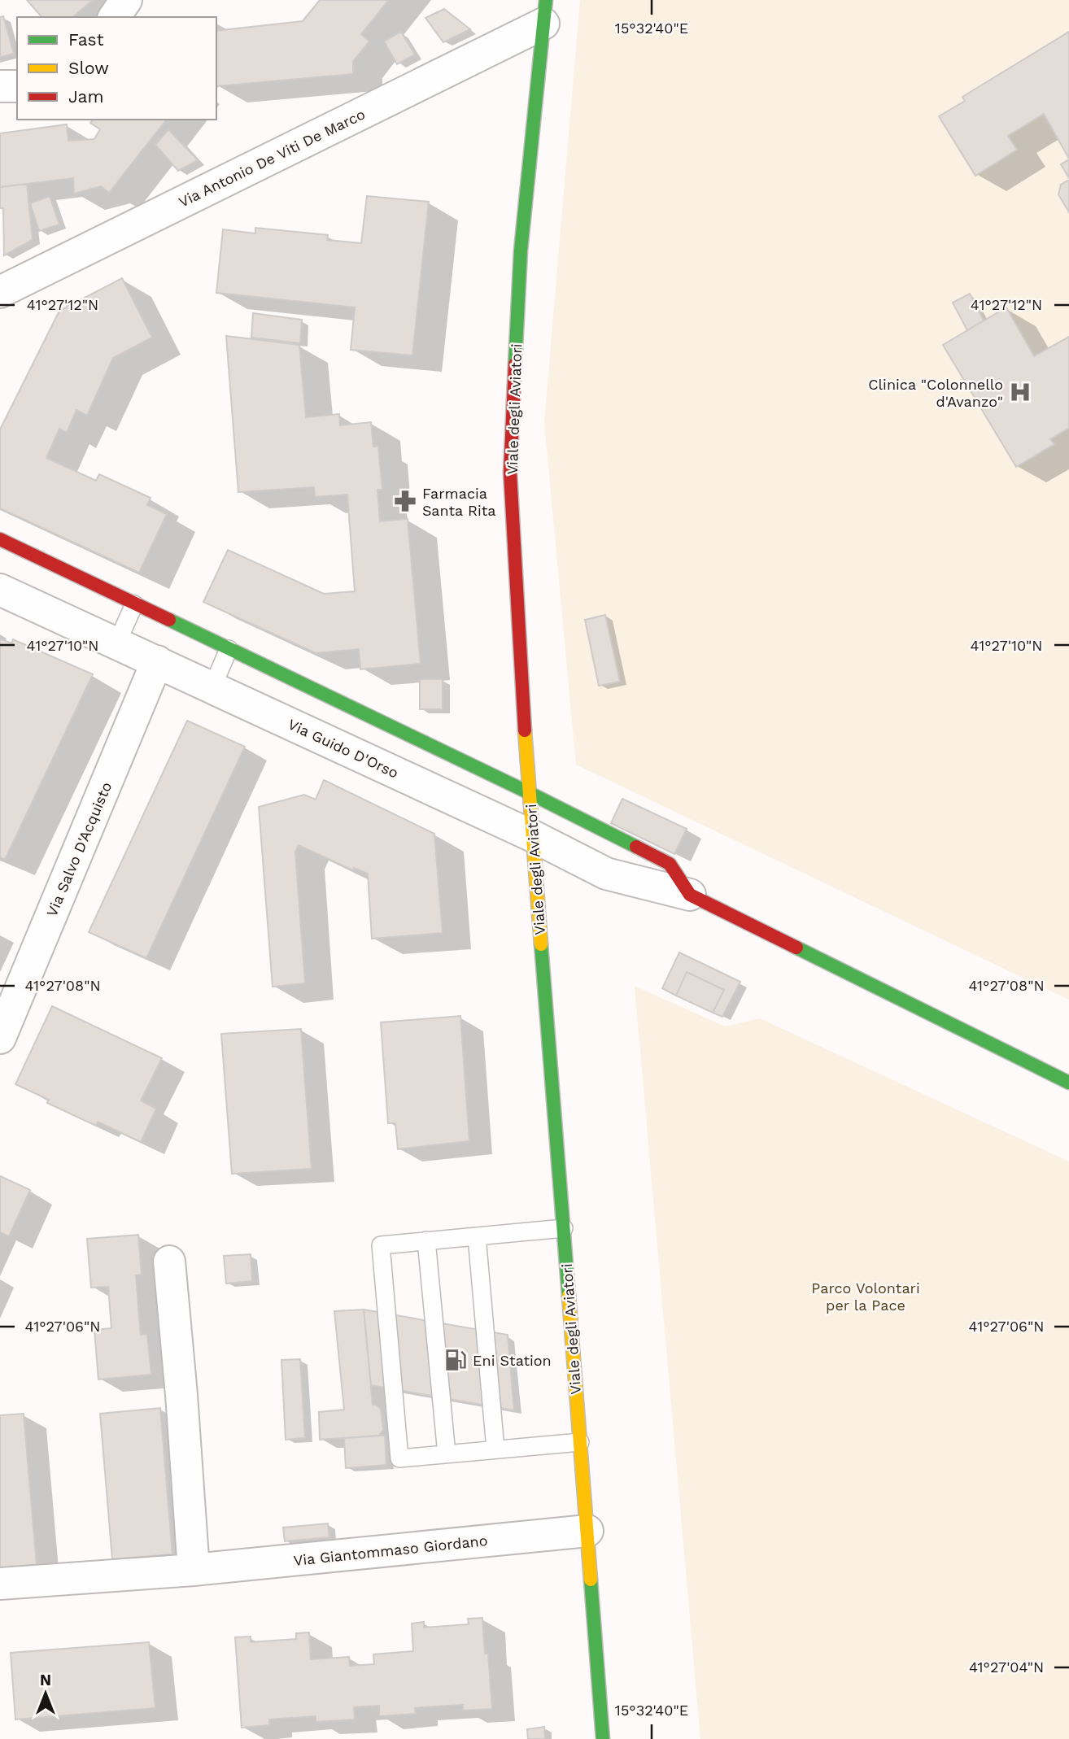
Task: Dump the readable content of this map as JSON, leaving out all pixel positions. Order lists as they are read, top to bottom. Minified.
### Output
{"streets":{"main road":["Viale degli Aviatori"],"street":["Via Antonio De Viti De Marco","Via Guido D'Orso","Via Salvo D'Acquisto","Via Giantommaso Giordano"]},"crossings":[["Via Antonio De Viti De Marco","Viale degli Aviatori"],["Viale degli Aviatori","Via Guido D'Orso"],["Viale degli Aviatori","Via Giantommaso Giordano"],["Via Guido D'Orso","Via Salvo D'Acquisto"]],"parks":["Parco Volontari per la Pace"],"places":{"hospital":["Clinica \"Colonnello d'Avanzo\""],"pharmacy":["Farmacia Santa Rita"],"fuel station":["Eni Station"]},"legend":["Fast","Slow","Jam"],"north":"top","coordinates":["15°32'40\"E","41°27'12\"N","41°27'10\"N","41°27'08\"N","41°27'06\"N","41°27'04\"N"]}
